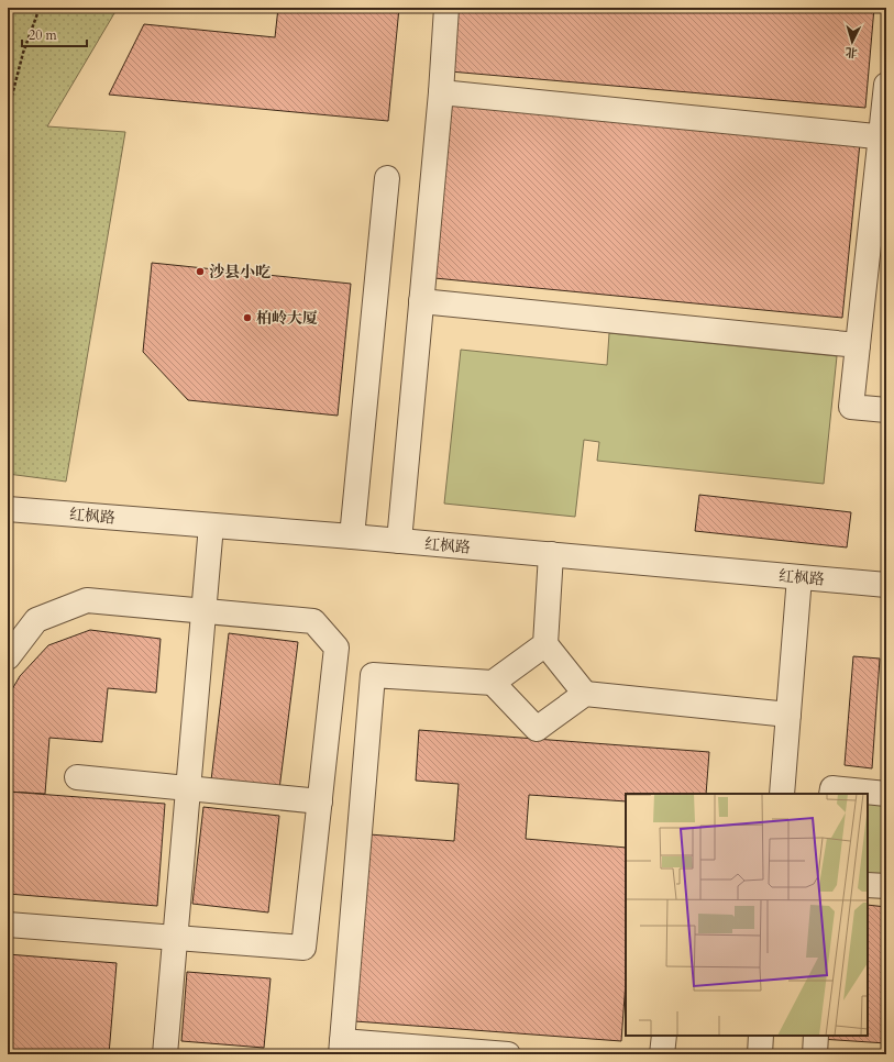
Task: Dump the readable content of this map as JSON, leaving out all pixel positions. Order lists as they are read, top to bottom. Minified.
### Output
{"streets":{"street":["红枫路"]},"places":["沙县小吃","柏岭大厦"],"scale_bar":"20 m","north":"bottom"}
